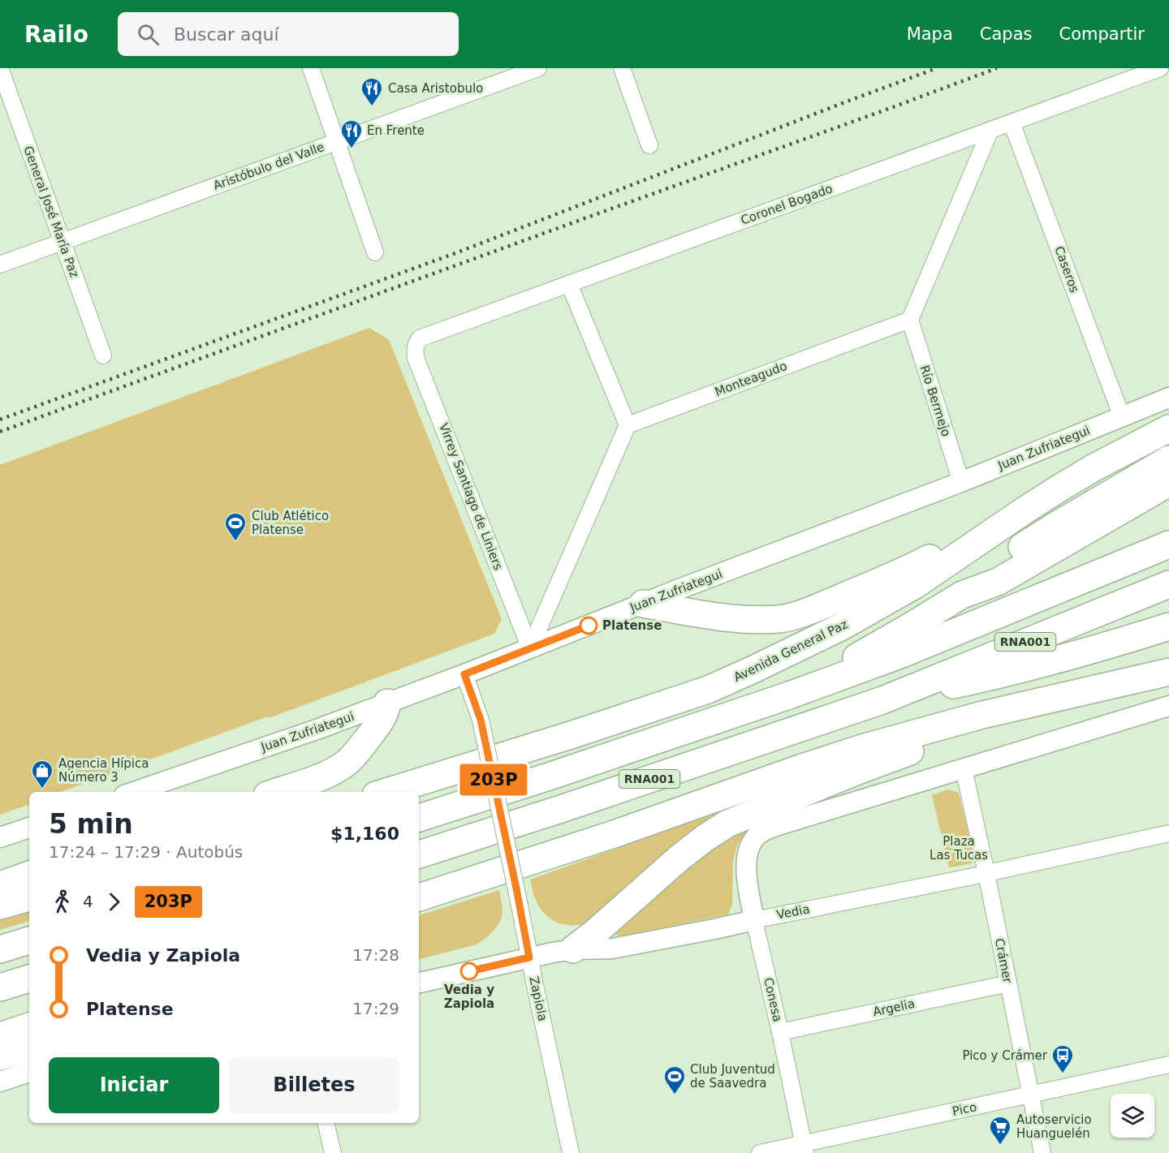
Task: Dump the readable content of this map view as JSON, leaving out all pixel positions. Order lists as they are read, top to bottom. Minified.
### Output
{"streets":{"highway":["RNA001","Avenida General Paz"],"street":["Aristóbulo del Valle","Coronel Bogado","General José María Paz","Caseros","Monteagudo","Río Bermejo","Juan Zufriategui","Virrey Santiago de Liniers","Vedia","Crámer","Zapiola","Conesa","Argelia","Pico"]},"crossings":[["Aristóbulo del Valle","General José María Paz"],["Coronel Bogado","Caseros"],["Coronel Bogado","Virrey Santiago de Liniers"],["Caseros","Juan Zufriategui"],["Monteagudo","Río Bermejo"],["Río Bermejo","Juan Zufriategui"],["Juan Zufriategui","Virrey Santiago de Liniers"],["Juan Zufriategui","Zapiola"],["Vedia","Crámer"],["Vedia","Zapiola"],["Vedia","Conesa"],["Crámer","Conesa"],["Crámer","Argelia"],["Crámer","Pico"],["Conesa","Argelia"],["Conesa","Pico"]],"parks":["Plaza Las Tucas"],"places":{"restaurant":["Casa Aristobulo","En Frente"],"sports":["Club Atlético Platense","Club Juventud de Saavedra"],"other":["Platense","Vedia y Zapiola"],"shop":["Agencia Hípica Número 3"],"bus stop":["Pico y Crámer"],"supermarket":["Autoservicio Huanguelén"]},"lines":["bus line 203P"],"page":{"header":"Railo","search":"Buscar aquí","nav":["Mapa","Capas","Compartir"],"on_map":"203P","heading":["5 min","17:24 – 17:29 · Autobús","$1,160"],"legs":["4","203P"],"list":[{"name":"Vedia y Zapiola","value":"17:28"},{"name":"Platense","value":"17:29"}],"buttons":["Iniciar","Billetes"]}}
